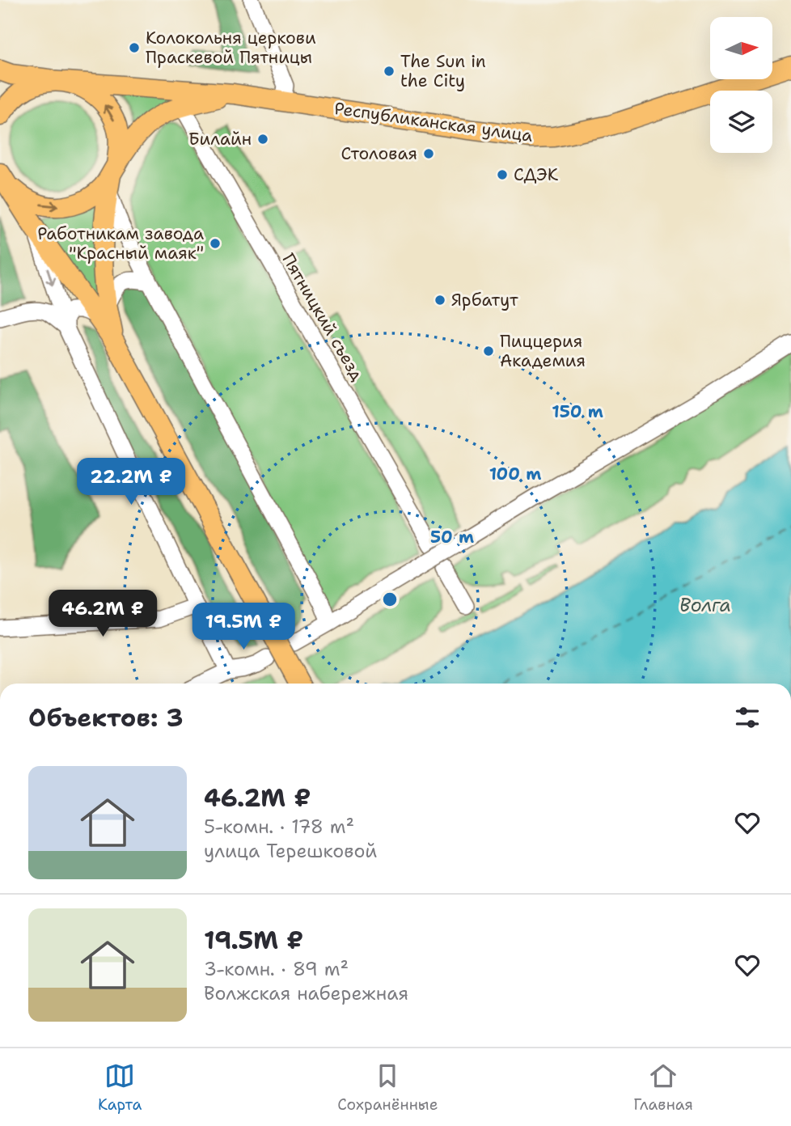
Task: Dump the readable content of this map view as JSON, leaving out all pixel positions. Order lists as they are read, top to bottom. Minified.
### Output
{"streets":{"main road":["Республиканская улица"],"street":["Пятницкий съезд"]},"water":["Волга"],"places":["Колокольня церкови Праскевой Пятницы","The Sun in the City","Билайн","Столовая","СДЭК","Работникам завода \"Красный маяк\"","Ярбатут","Пиццерия Академия"],"north":"right","page":{"price":["22.2M ₽","46.2M ₽","19.5M ₽"],"heading":"Объектов: 3","list":[{"name":"46.2M ₽","note":"5-комн. · 178 m² · улица Терешковой"},{"name":"19.5M ₽","note":"3-комн. · 89 m² · Волжская набережная"}],"tabs":["Карта","Сохранённые","Главная"]},"rings":["150 m","100 m","50 m"]}
